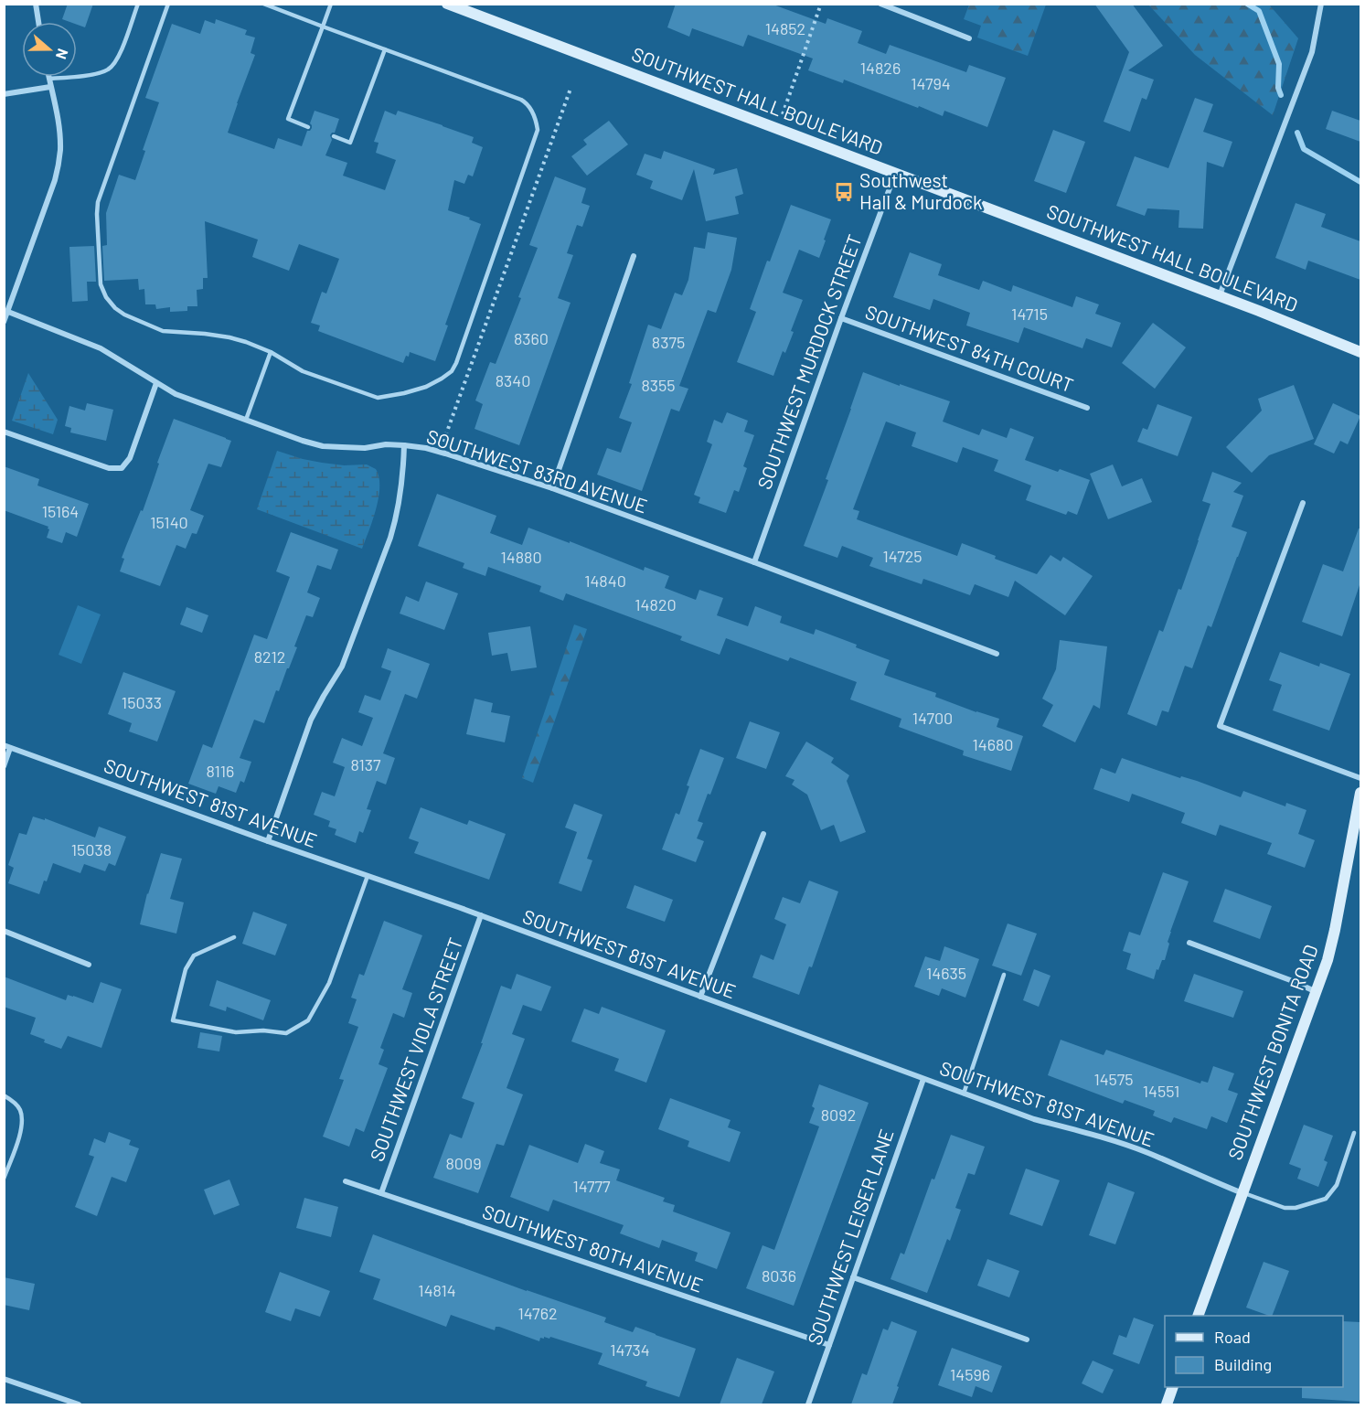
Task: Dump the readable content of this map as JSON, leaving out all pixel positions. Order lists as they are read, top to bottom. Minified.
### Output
{"streets":{"main road":["SOUTHWEST HALL BOULEVARD","SOUTHWEST BONITA ROAD"],"street":["SOUTHWEST 84TH COURT","SOUTHWEST MURDOCK STREET","SOUTHWEST 83RD AVENUE","SOUTHWEST 81ST AVENUE","SOUTHWEST VIOLA STREET","SOUTHWEST LEISER LANE","SOUTHWEST 80TH AVENUE"]},"crossings":[["SOUTHWEST HALL BOULEVARD","SOUTHWEST MURDOCK STREET"],["SOUTHWEST 84TH COURT","SOUTHWEST MURDOCK STREET"],["SOUTHWEST MURDOCK STREET","SOUTHWEST 83RD AVENUE"],["SOUTHWEST 81ST AVENUE","SOUTHWEST VIOLA STREET"],["SOUTHWEST 81ST AVENUE","SOUTHWEST BONITA ROAD"],["SOUTHWEST 81ST AVENUE","SOUTHWEST LEISER LANE"],["SOUTHWEST VIOLA STREET","SOUTHWEST 80TH AVENUE"],["SOUTHWEST LEISER LANE","SOUTHWEST 80TH AVENUE"]],"places":{"bus stop":["Southwest Hall & Murdock"]},"house_numbers":["14852","14826","14794","14715","8360","8375","8340","8355","15164","15140","14725","14880","14840","14820","8212","15033","14700","14680","8137","8116","15038","14635","14575","14551","8092","8009","14777","8036","14814","14762","14734","14596"],"legend":["Road","Building"],"north":"right"}
